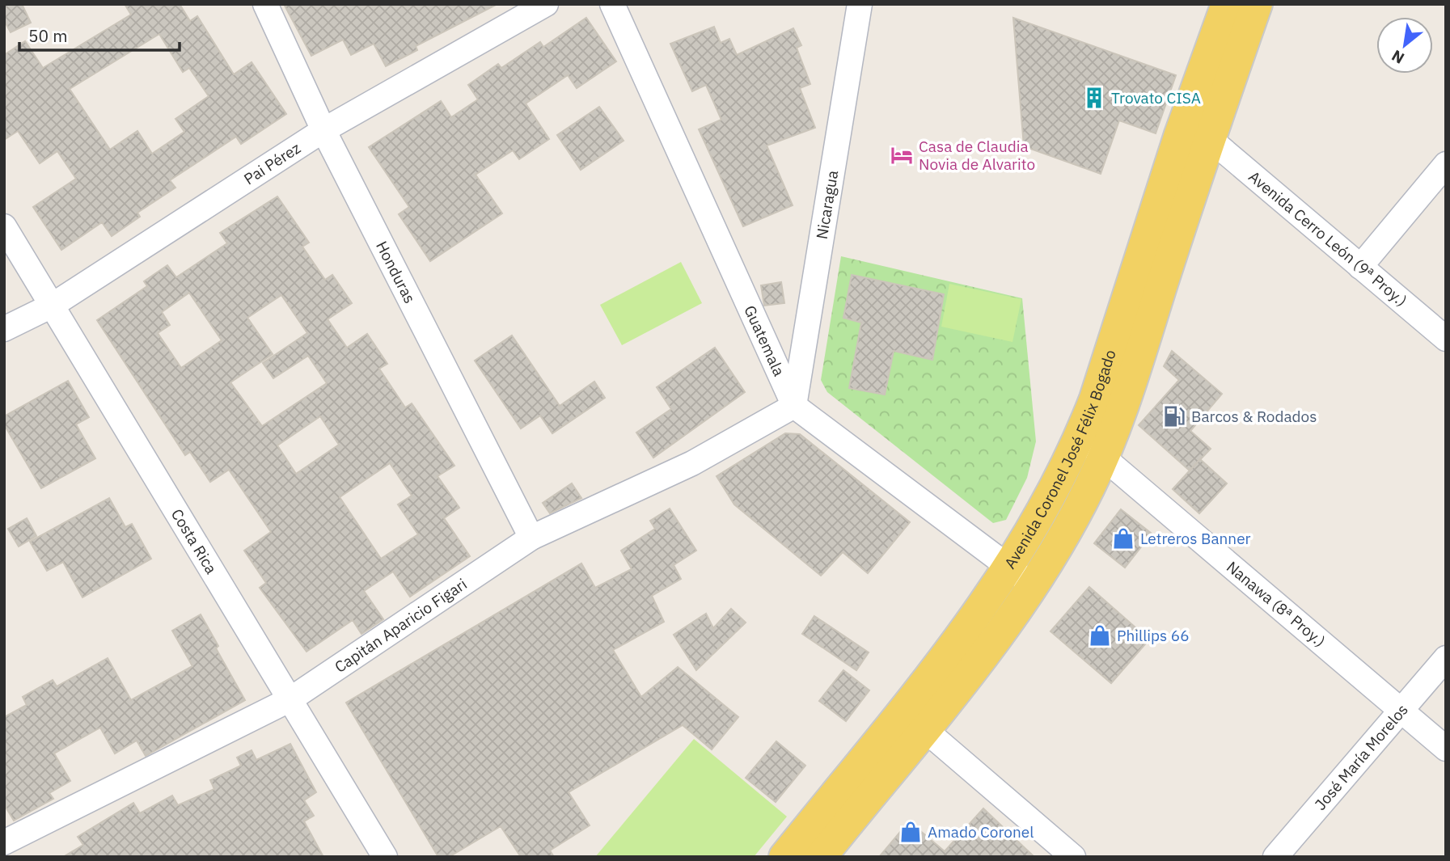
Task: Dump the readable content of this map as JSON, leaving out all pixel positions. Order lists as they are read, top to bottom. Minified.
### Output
{"streets":{"main road":["Avenida Coronel José Félix Bogado"],"street":["Pai Pérez","Nicaragua","Avenida Cerro León (9ª Proy.)","Honduras","Guatemala","Costa Rica","Nanawa (8ª Proy.)","Capitán Aparicio Figari","José María Morelos"]},"crossings":[["Pai Pérez","Honduras"],["Pai Pérez","Costa Rica"],["Nicaragua","Guatemala"],["Nicaragua","Capitán Aparicio Figari"],["Avenida Cerro León (9ª Proy.)","Avenida Coronel José Félix Bogado"],["Honduras","Capitán Aparicio Figari"],["Guatemala","Avenida Coronel José Félix Bogado"],["Guatemala","Capitán Aparicio Figari"],["Avenida Coronel José Félix Bogado","Nanawa (8ª Proy.)"],["Costa Rica","Capitán Aparicio Figari"],["Nanawa (8ª Proy.)","José María Morelos"]],"places":{"building":["Trovato CISA"],"hotel":["Casa de Claudia Novia de Alvarito"],"fuel station":["Barcos & Rodados"],"shop":["Letreros Banner","Phillips 66","Amado Coronel"]},"scale_bar":"50 m","north":"bottom left"}
